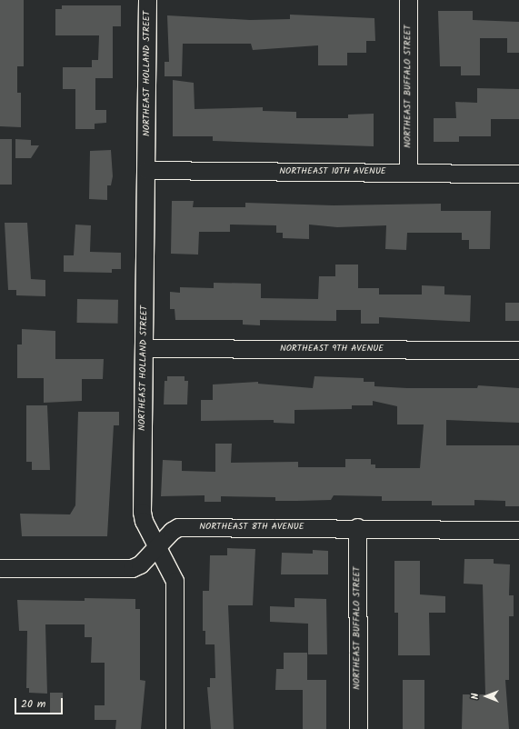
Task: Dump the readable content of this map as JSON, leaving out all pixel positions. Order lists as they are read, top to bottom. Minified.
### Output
{"streets":{"street":["NORTHEAST HOLLAND STREET","NORTHEAST BUFFALO STREET","NORTHEAST 10TH AVENUE","NORTHEAST 9TH AVENUE","NORTHEAST 8TH AVENUE"]},"crossings":[["NORTHEAST HOLLAND STREET","NORTHEAST 10TH AVENUE"],["NORTHEAST HOLLAND STREET","NORTHEAST 9TH AVENUE"],["NORTHEAST HOLLAND STREET","NORTHEAST 8TH AVENUE"],["NORTHEAST BUFFALO STREET","NORTHEAST 10TH AVENUE"],["NORTHEAST BUFFALO STREET","NORTHEAST 8TH AVENUE"]],"scale_bar":"20 m","north":"left"}
